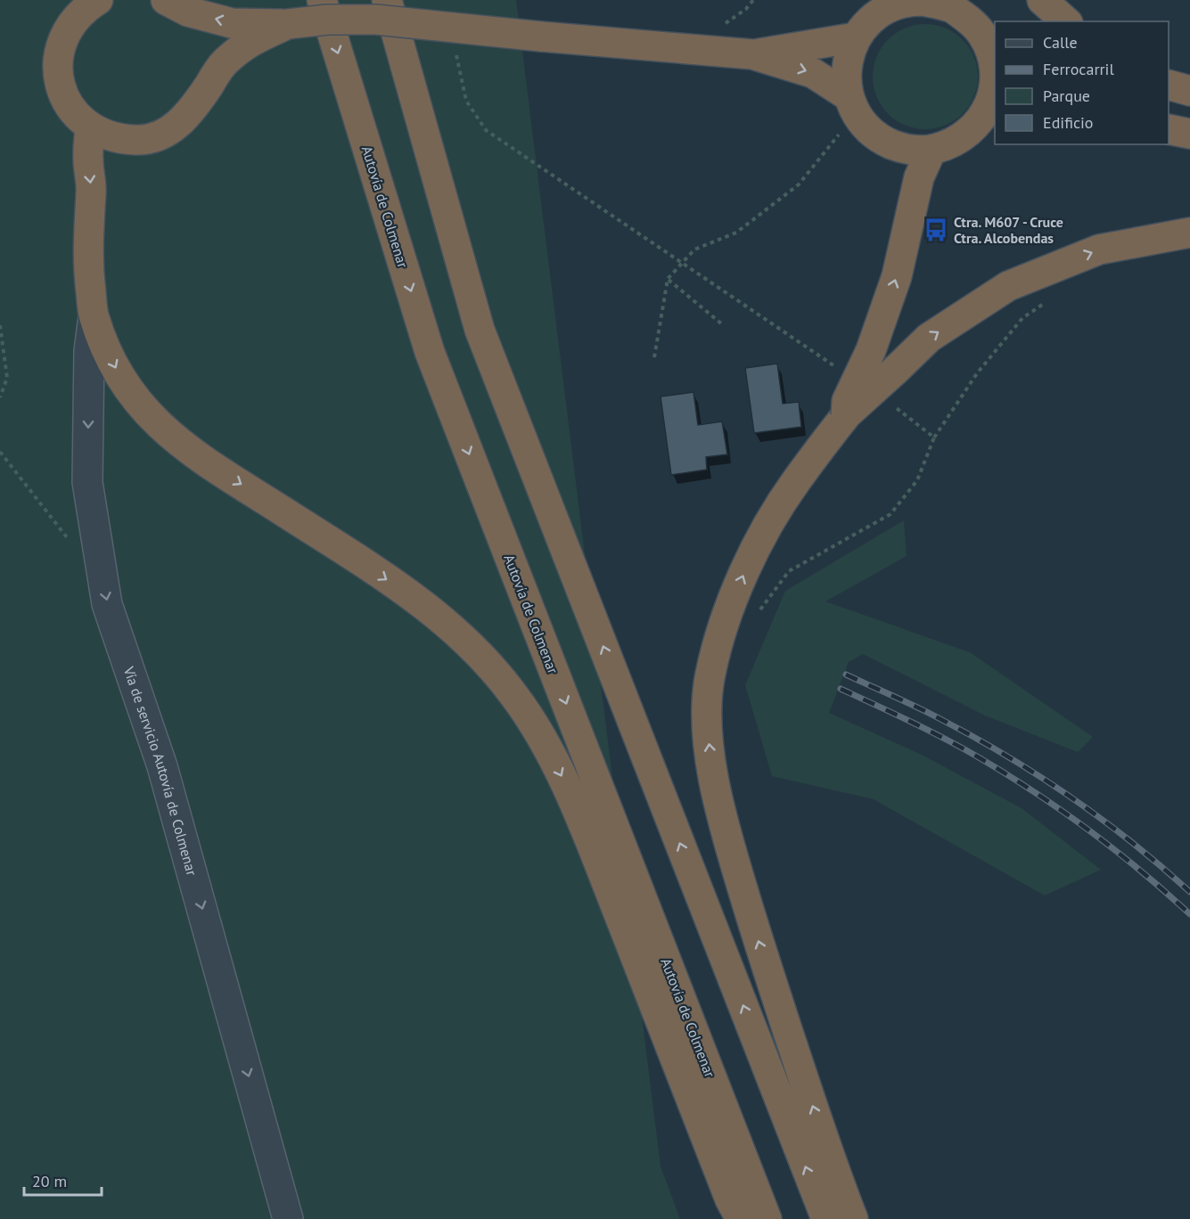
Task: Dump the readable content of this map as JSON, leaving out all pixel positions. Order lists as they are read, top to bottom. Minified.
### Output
{"streets":{"highway":["Autovía de Colmenar"],"street":["Vía de servicio Autovía de Colmenar"]},"one_way":["Vía de servicio Autovía de Colmenar"],"places":{"bus stop":["Ctra. M607 - Cruce Ctra. Alcobendas"]},"legend":["Calle","Ferrocarril","Parque","Edificio"],"scale_bar":"20 m"}
